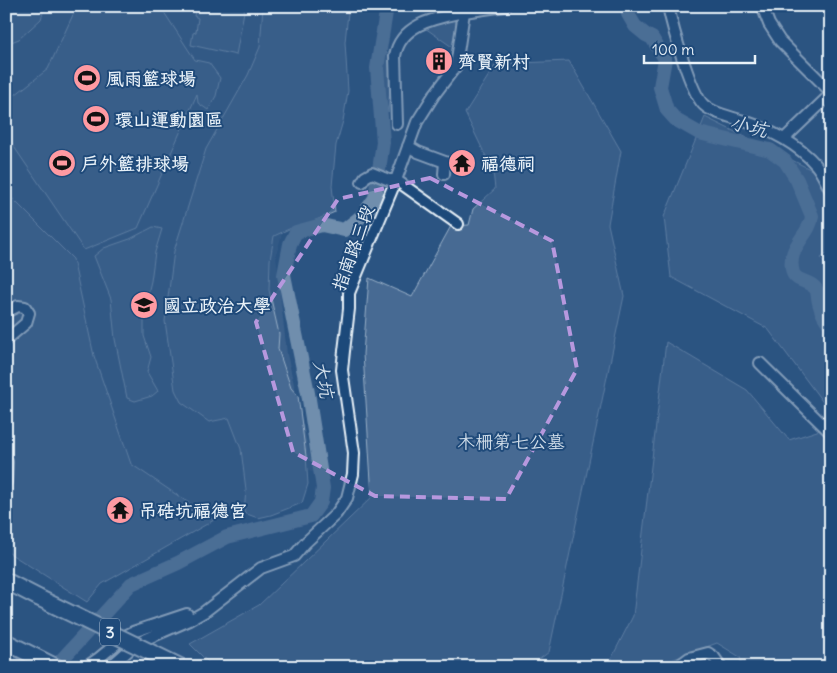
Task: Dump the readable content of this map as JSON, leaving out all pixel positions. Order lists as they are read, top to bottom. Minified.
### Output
{"streets":{"highway":["3"],"street":["指南路三段"]},"water":["小坑","大坑"],"parks":["木柵第七公墓"],"places":{"building":["齊賢新村"],"sports":["風雨籃球場","環山運動園區","戶外籃排球場"],"temple":["福德祠","吊硞坑福德宮"],"school or university":["國立政治大學"]},"scale_bar":"100 m"}
